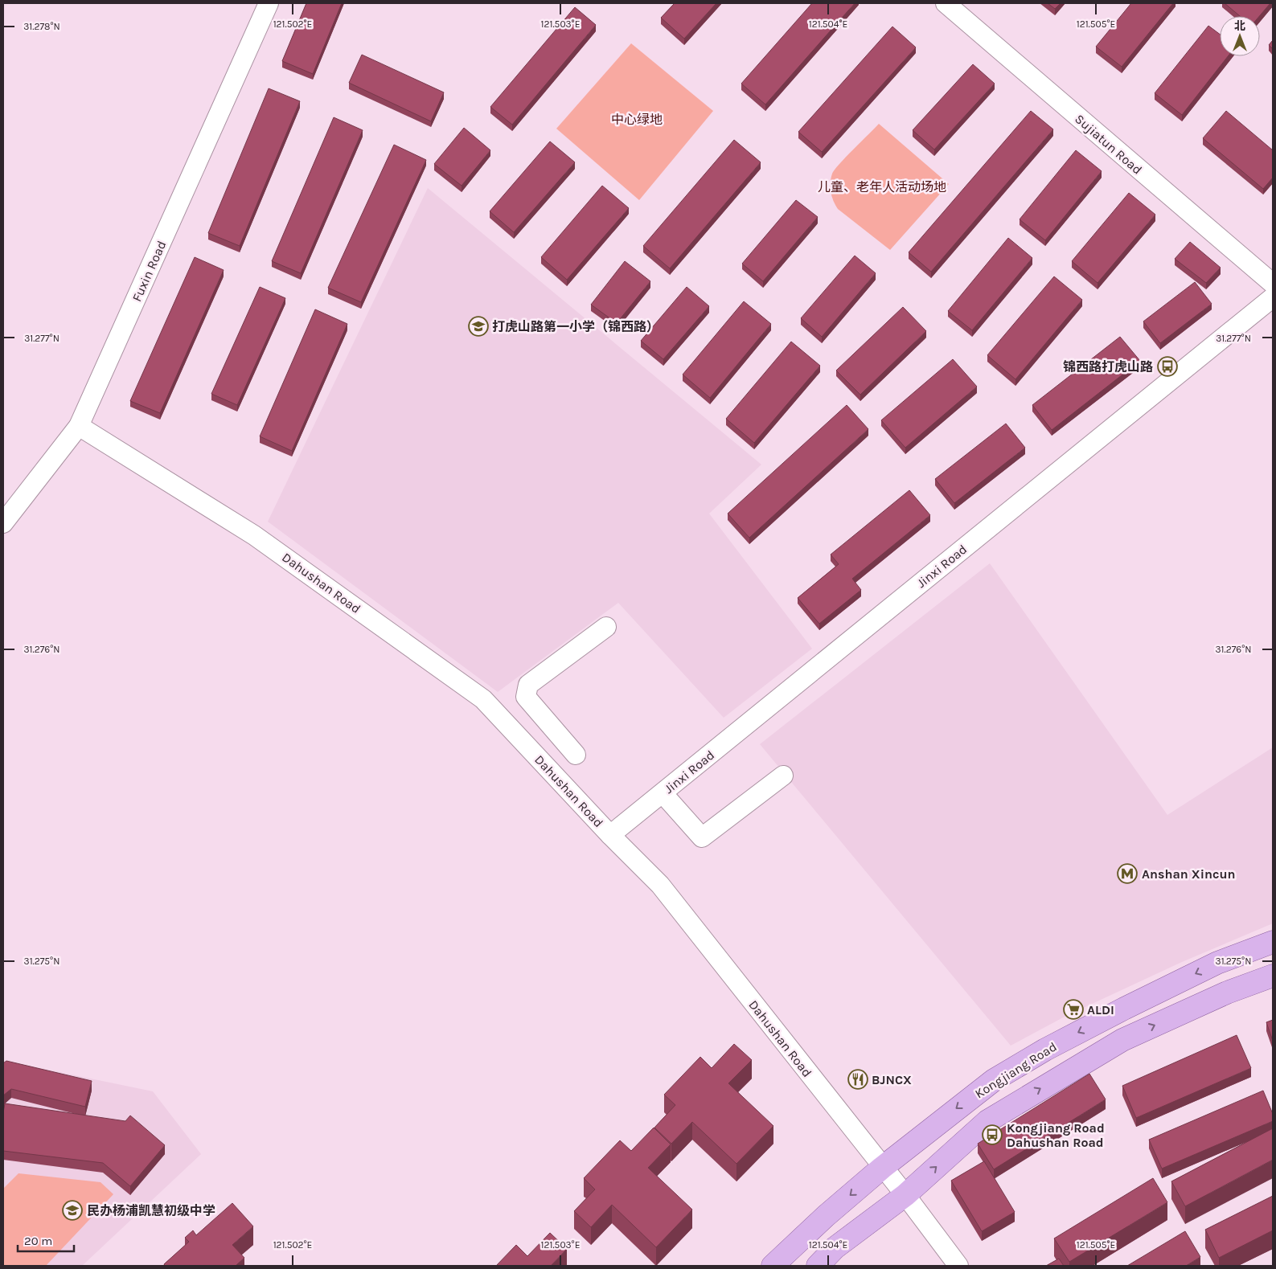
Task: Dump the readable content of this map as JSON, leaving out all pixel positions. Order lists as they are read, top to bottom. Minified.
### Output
{"streets":{"main road":["Kongjiang Road"],"street":["Sujiatun Road","Fuxin Road","Jinxi Road","Dahushan Road"]},"crossings":[["Fuxin Road","Dahushan Road"],["Jinxi Road","Dahushan Road"],["Dahushan Road","Kongjiang Road"]],"parks":["中心绿地","儿童、老年人活动场地"],"places":{"school or university":["打虎山路第一小学（锦西路）","民办杨浦凯慧初级中学"],"bus stop":["锦西路打虎山路","Kongjiang Road Dahushan Road"],"metro station":["Anshan Xincun"],"supermarket":["ALDI"],"restaurant":["BJNCX"]},"scale_bar":"20 m","north":"top","coordinates":["121.502°E","121.503°E","121.504°E","121.505°E","31.278°N","31.277°N","31.276°N","31.275°N"]}
